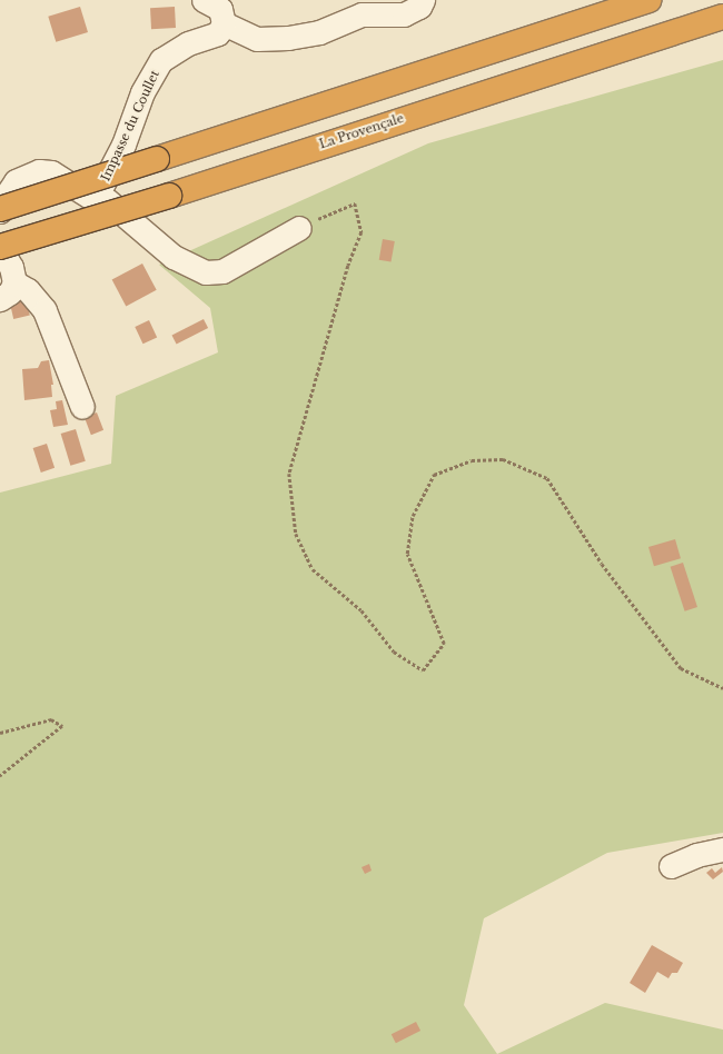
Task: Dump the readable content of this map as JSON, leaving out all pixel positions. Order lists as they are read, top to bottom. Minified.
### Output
{"streets":{"highway":["La Provençale"],"street":["Impasse du Coullet"]}}
